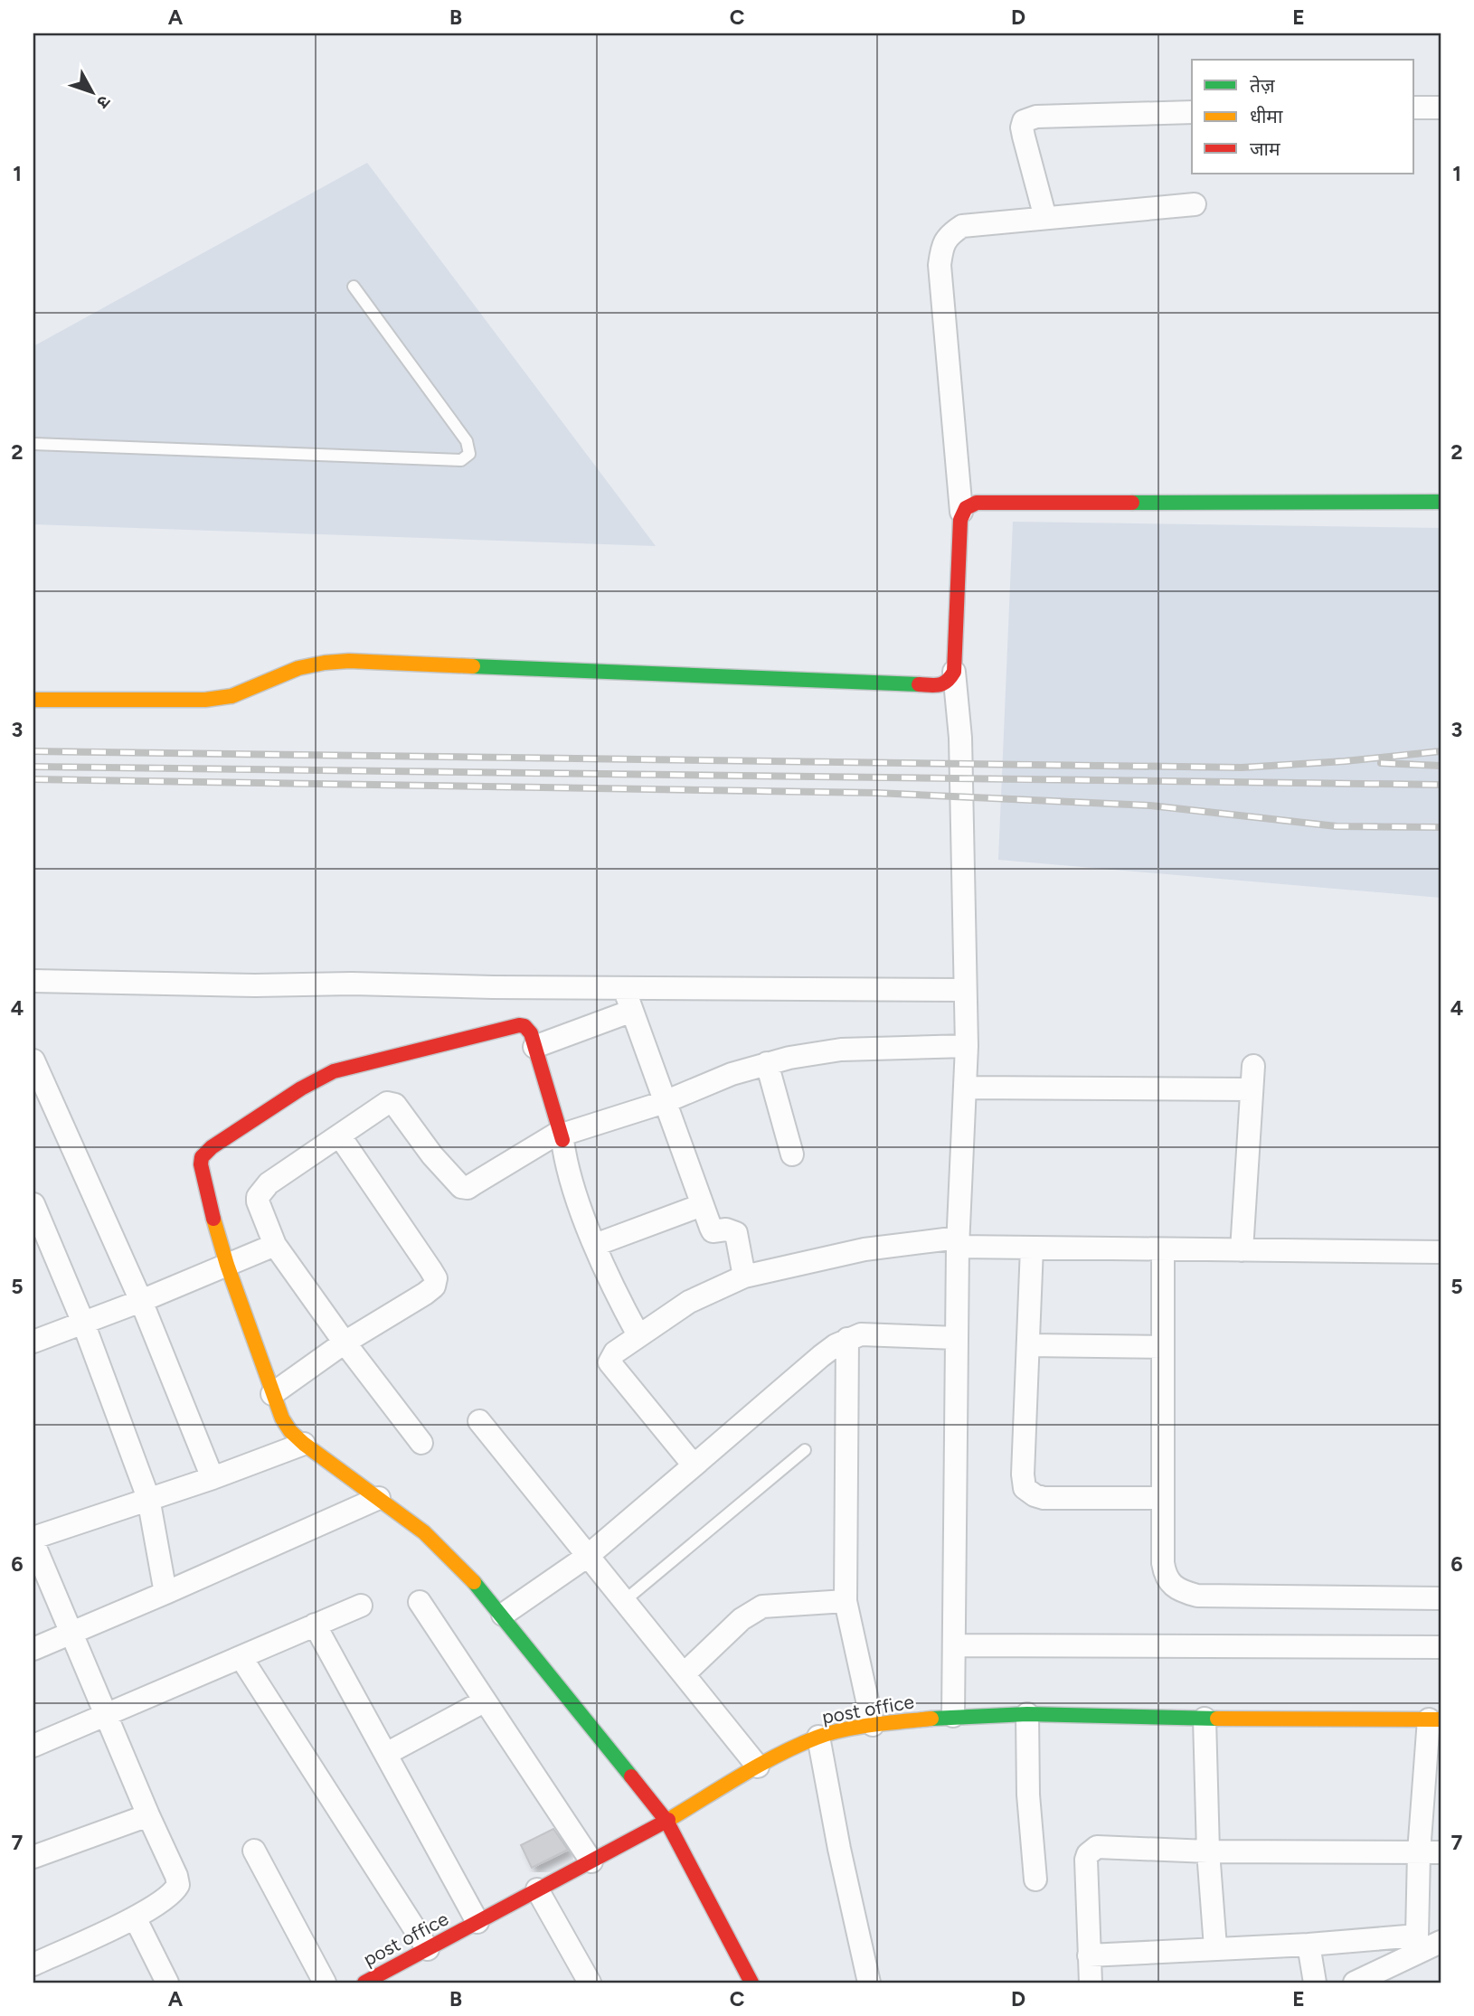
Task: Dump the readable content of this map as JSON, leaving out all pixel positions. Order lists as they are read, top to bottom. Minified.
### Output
{"streets":{"street":["post office"]},"legend":["तेज़","धीमा","जाम"],"north":"bottom right","grid":{"columns":["A","B","C","D","E"],"rows":["1","2","3","4","5","6","7"]}}
